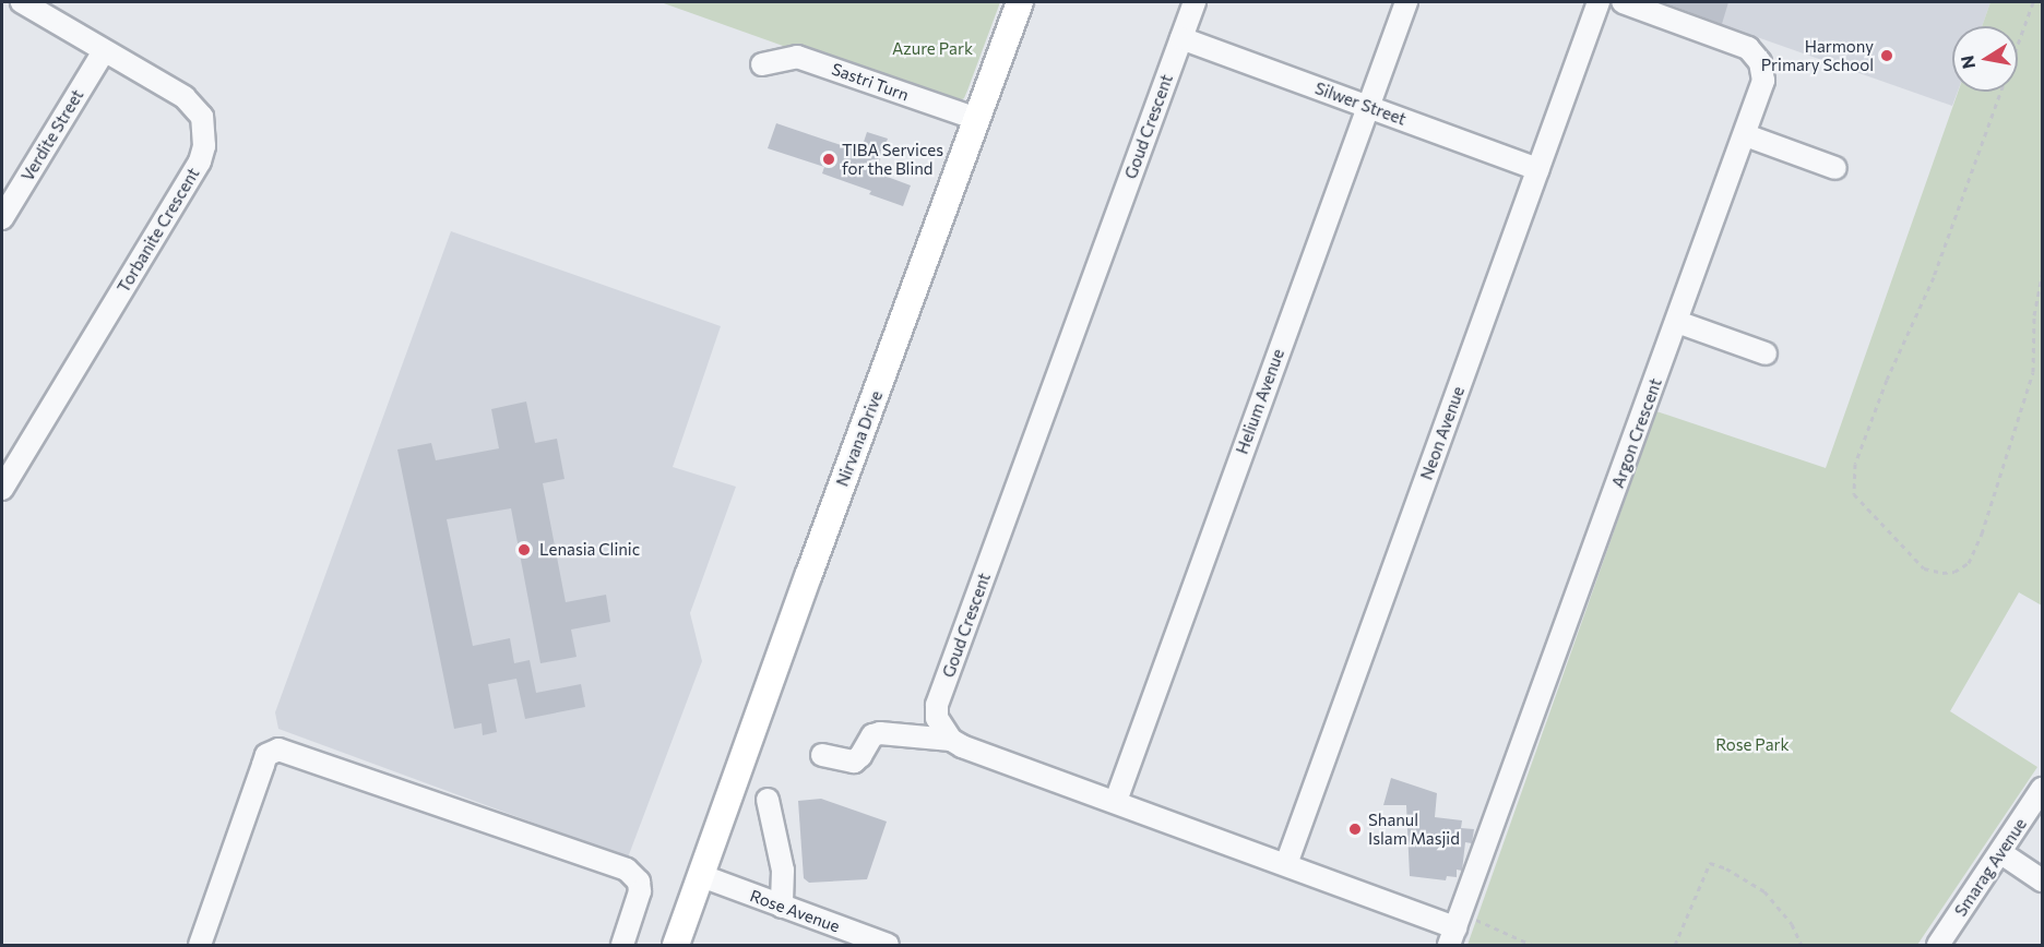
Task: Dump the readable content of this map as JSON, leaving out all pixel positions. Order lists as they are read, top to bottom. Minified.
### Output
{"streets":{"main road":["Nirvana Drive"],"street":["Sastri Turn","Silwer Street","Goud Crescent","Verdite Street","Torbanite Crescent","Helium Avenue","Neon Avenue","Argon Crescent","Smarag Avenue","Rose Avenue"]},"crossings":[["Sastri Turn","Nirvana Drive"],["Silwer Street","Goud Crescent"],["Silwer Street","Helium Avenue"],["Silwer Street","Neon Avenue"],["Verdite Street","Torbanite Crescent"],["Nirvana Drive","Rose Avenue"]],"parks":["Azure Park","Rose Park"],"places":["Harmony Primary School","TIBA Services for the Blind","Lenasia Clinic","Shanul Islam Masjid"],"north":"left"}
